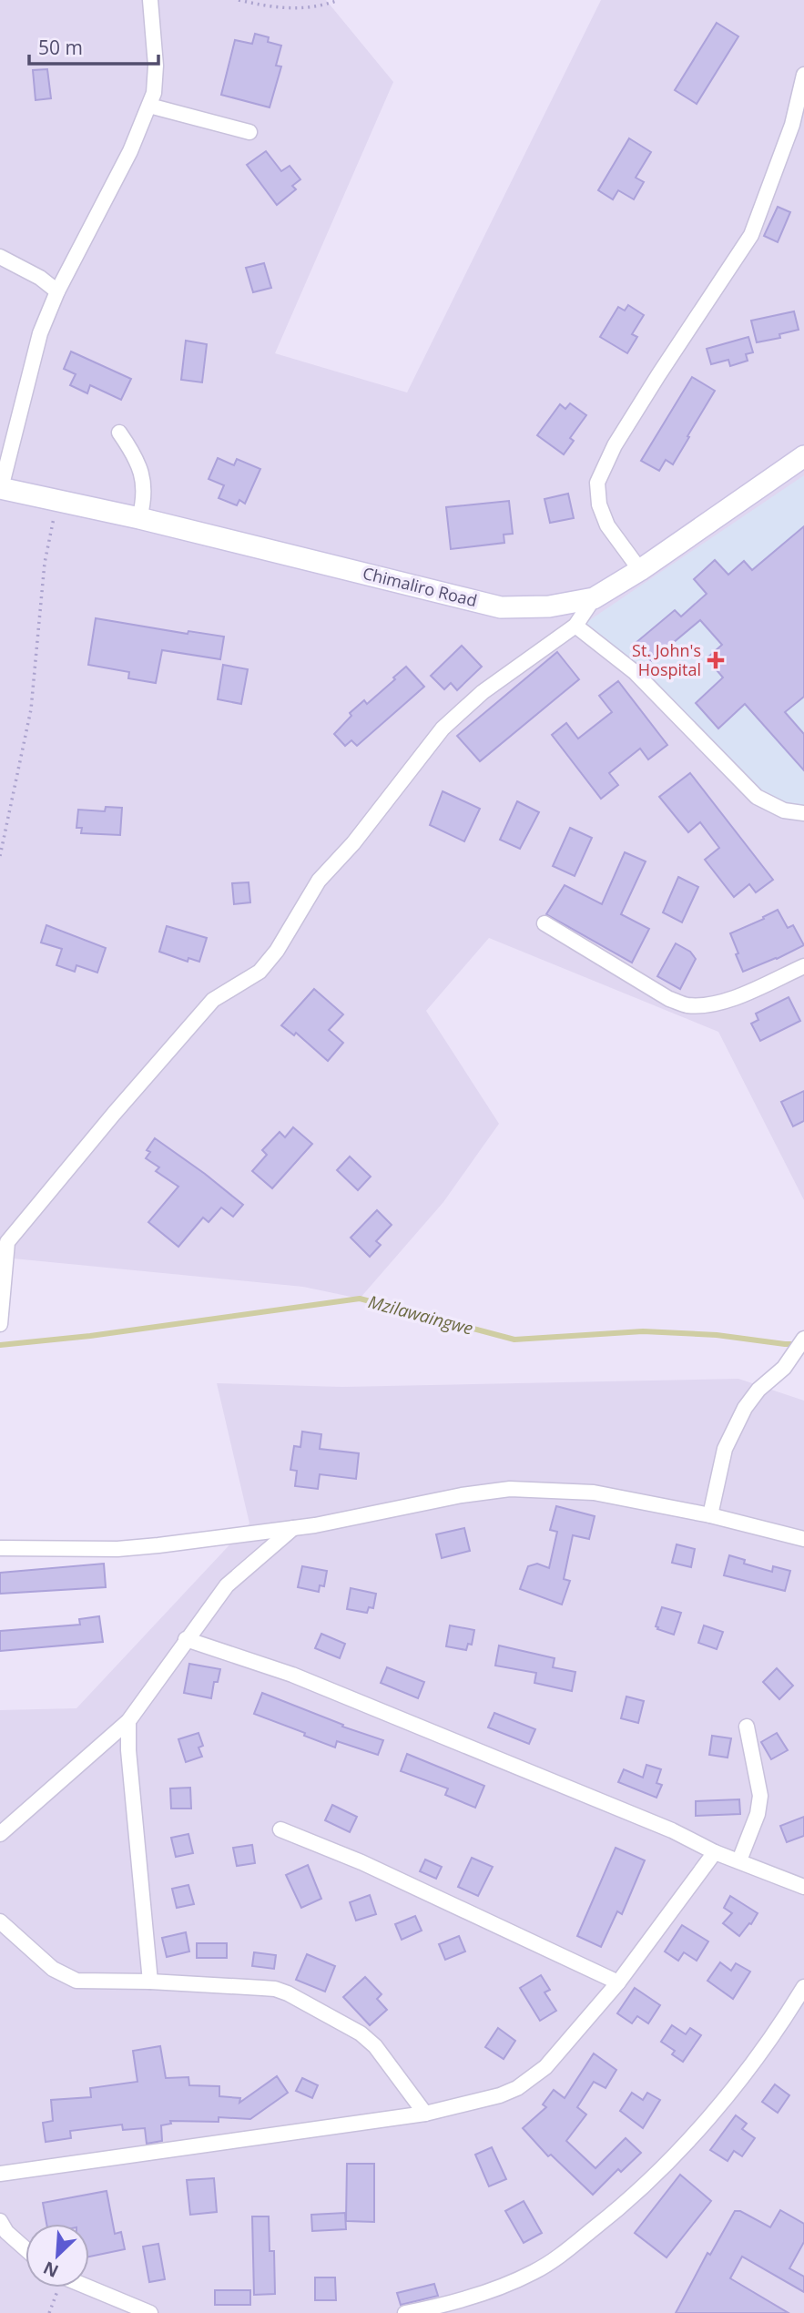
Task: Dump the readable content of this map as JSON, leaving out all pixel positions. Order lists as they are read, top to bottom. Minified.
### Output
{"streets":{"street":["Chimaliro Road"]},"water":["Mzilawaingwe"],"places":{"health":["St. John's Hospital"]},"scale_bar":"50 m","north":"bottom left"}
